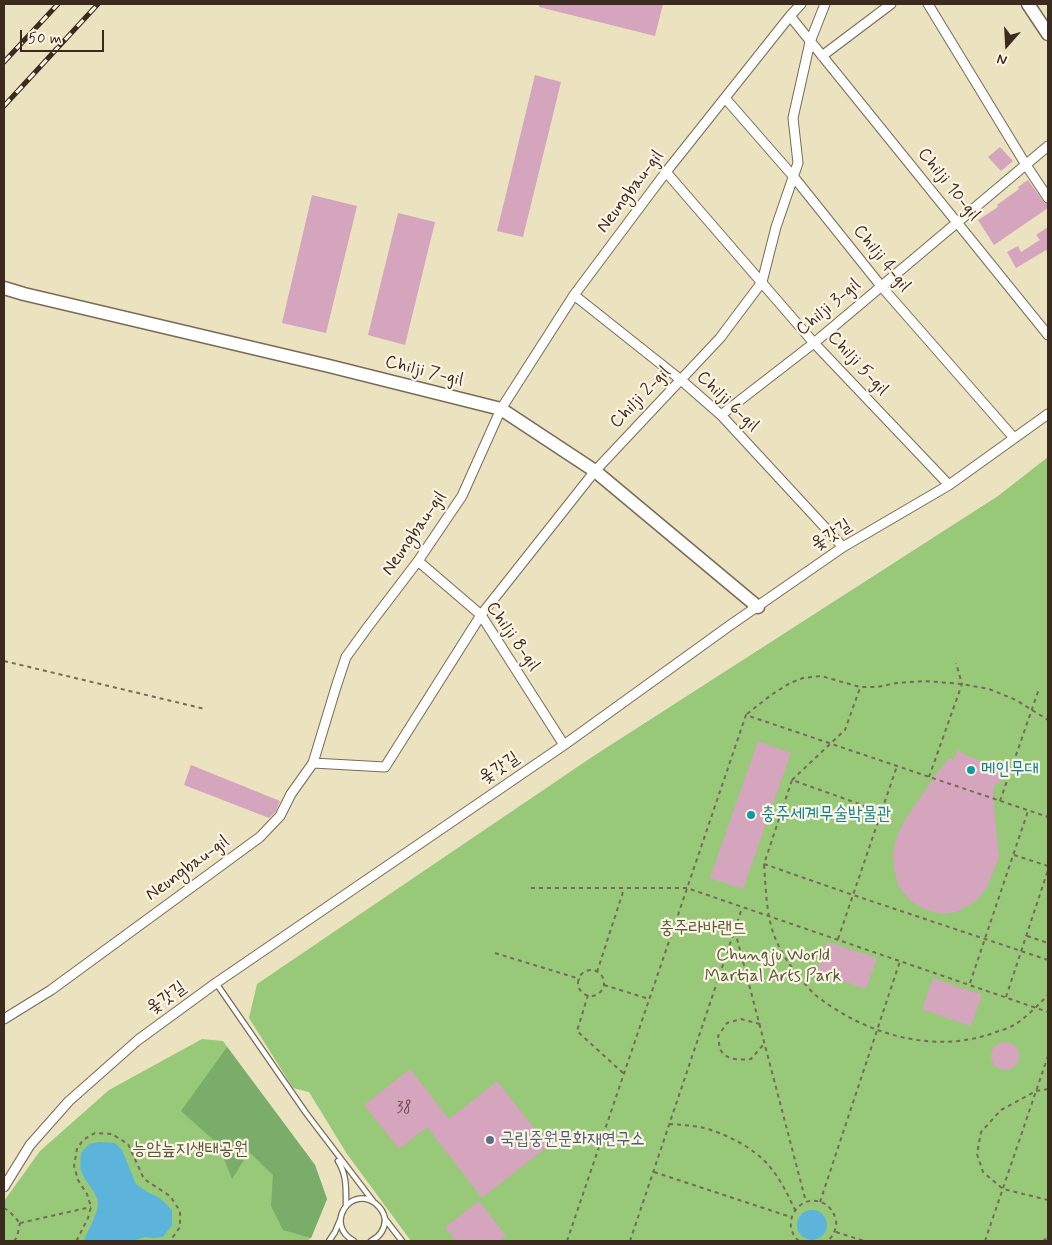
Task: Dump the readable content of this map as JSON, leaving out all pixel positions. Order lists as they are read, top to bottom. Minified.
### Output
{"streets":{"street":["Chilji 10-gil","Neungbau-gil","Chilji 4-gil","Chilji 3-gil","Chilji 5-gil","Chilji 7-gil","Chilji 2-gil","Chilji 6-gil","옻갓길","Chilji 8-gil"]},"crossings":[["Chilji 10-gil","Chilji 3-gil"],["Neungbau-gil","Chilji 4-gil"],["Neungbau-gil","Chilji 5-gil"],["Neungbau-gil","Chilji 7-gil"],["Neungbau-gil","Chilji 2-gil"],["Neungbau-gil","Chilji 6-gil"],["Neungbau-gil","Chilji 8-gil"],["Chilji 4-gil","Chilji 3-gil"],["Chilji 4-gil","Chilji 2-gil"],["Chilji 4-gil","옻갓길"],["Chilji 3-gil","Chilji 5-gil"],["Chilji 3-gil","Chilji 6-gil"],["Chilji 5-gil","Chilji 2-gil"],["Chilji 5-gil","옻갓길"],["Chilji 7-gil","Chilji 2-gil"],["Chilji 7-gil","옻갓길"],["Chilji 2-gil","Chilji 6-gil"],["Chilji 2-gil","Chilji 8-gil"],["Chilji 6-gil","옻갓길"],["옻갓길","Chilji 8-gil"]],"parks":["충주라바랜드","Chungju World Martial Arts Park","능암늪지생태공원"],"places":["메인무대","충주세계무술박물관","국립중원문화재연구소"],"house_numbers":["38"],"scale_bar":"50 m","north":"bottom"}
